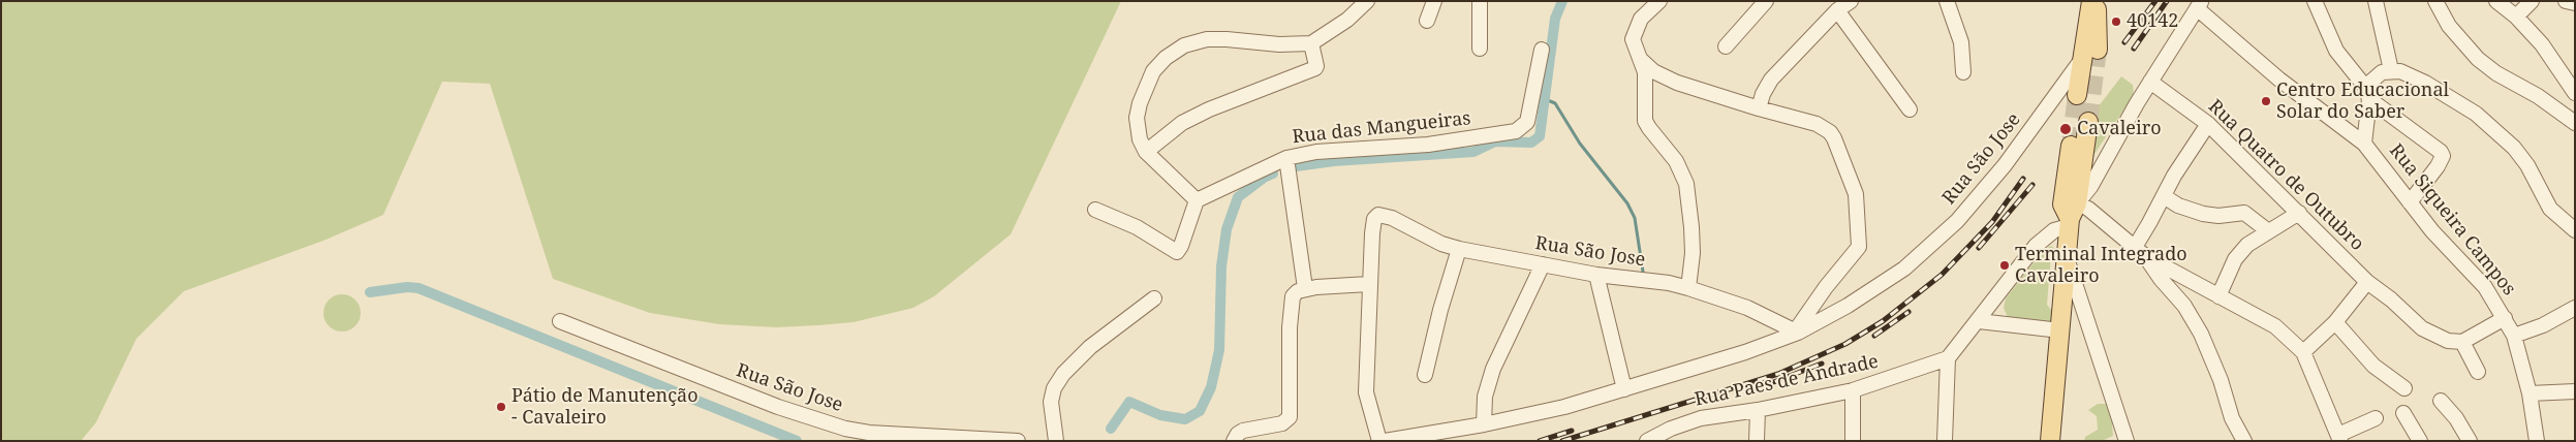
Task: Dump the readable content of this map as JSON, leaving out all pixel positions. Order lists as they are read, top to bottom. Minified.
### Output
{"streets":{"street":["Rua das Mangueiras","Rua São Jose","Rua Quatro de Outubro","Rua Siqueira Campos","Rua Paes de Andrade"]},"places":["40142","Centro Educacional Solar do Saber","Cavaleiro","Terminal Integrado Cavaleiro","Pátio de Manutenção - Cavaleiro"]}
